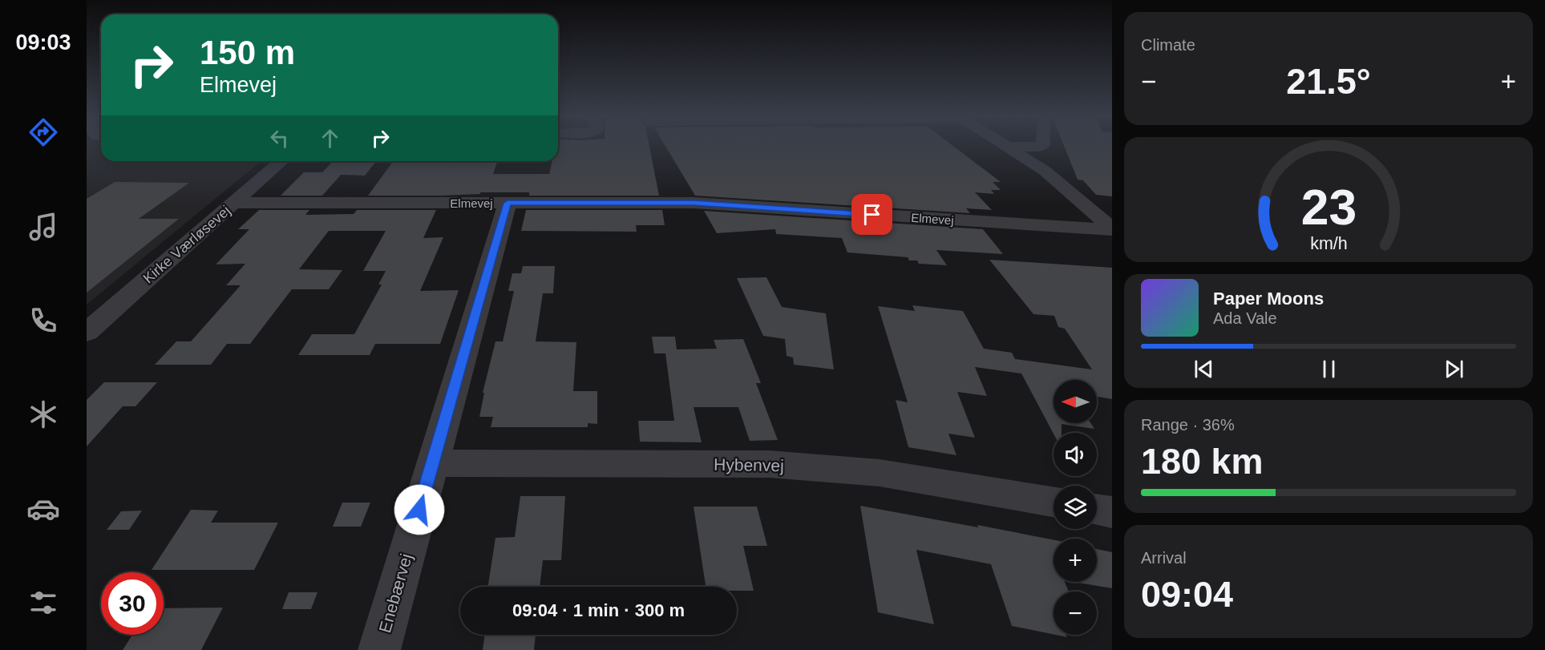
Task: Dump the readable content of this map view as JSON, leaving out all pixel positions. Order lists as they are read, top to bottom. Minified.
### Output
{"streets":{"street":["Elmevej","Kirke Værløsevej","Hybenvej","Enebærvej"]},"crossings":[["Elmevej","Kirke Værløsevej"],["Elmevej","Enebærvej"],["Hybenvej","Enebærvej"]],"north":"left","page":{"tabs":"09:03","tile":["Climate",["Range · 36%","180 km"],["Arrival","09:04"]],"turn":["150 m","Elmevej"],"heat":["−","21.5°","+"],"song":["Paper Moons","Ada Vale"],"map_buttons":["+","−"],"limit":"30","trip":"09:04 · 1 min · 300 m","gauge":["23","km/h"]}}
